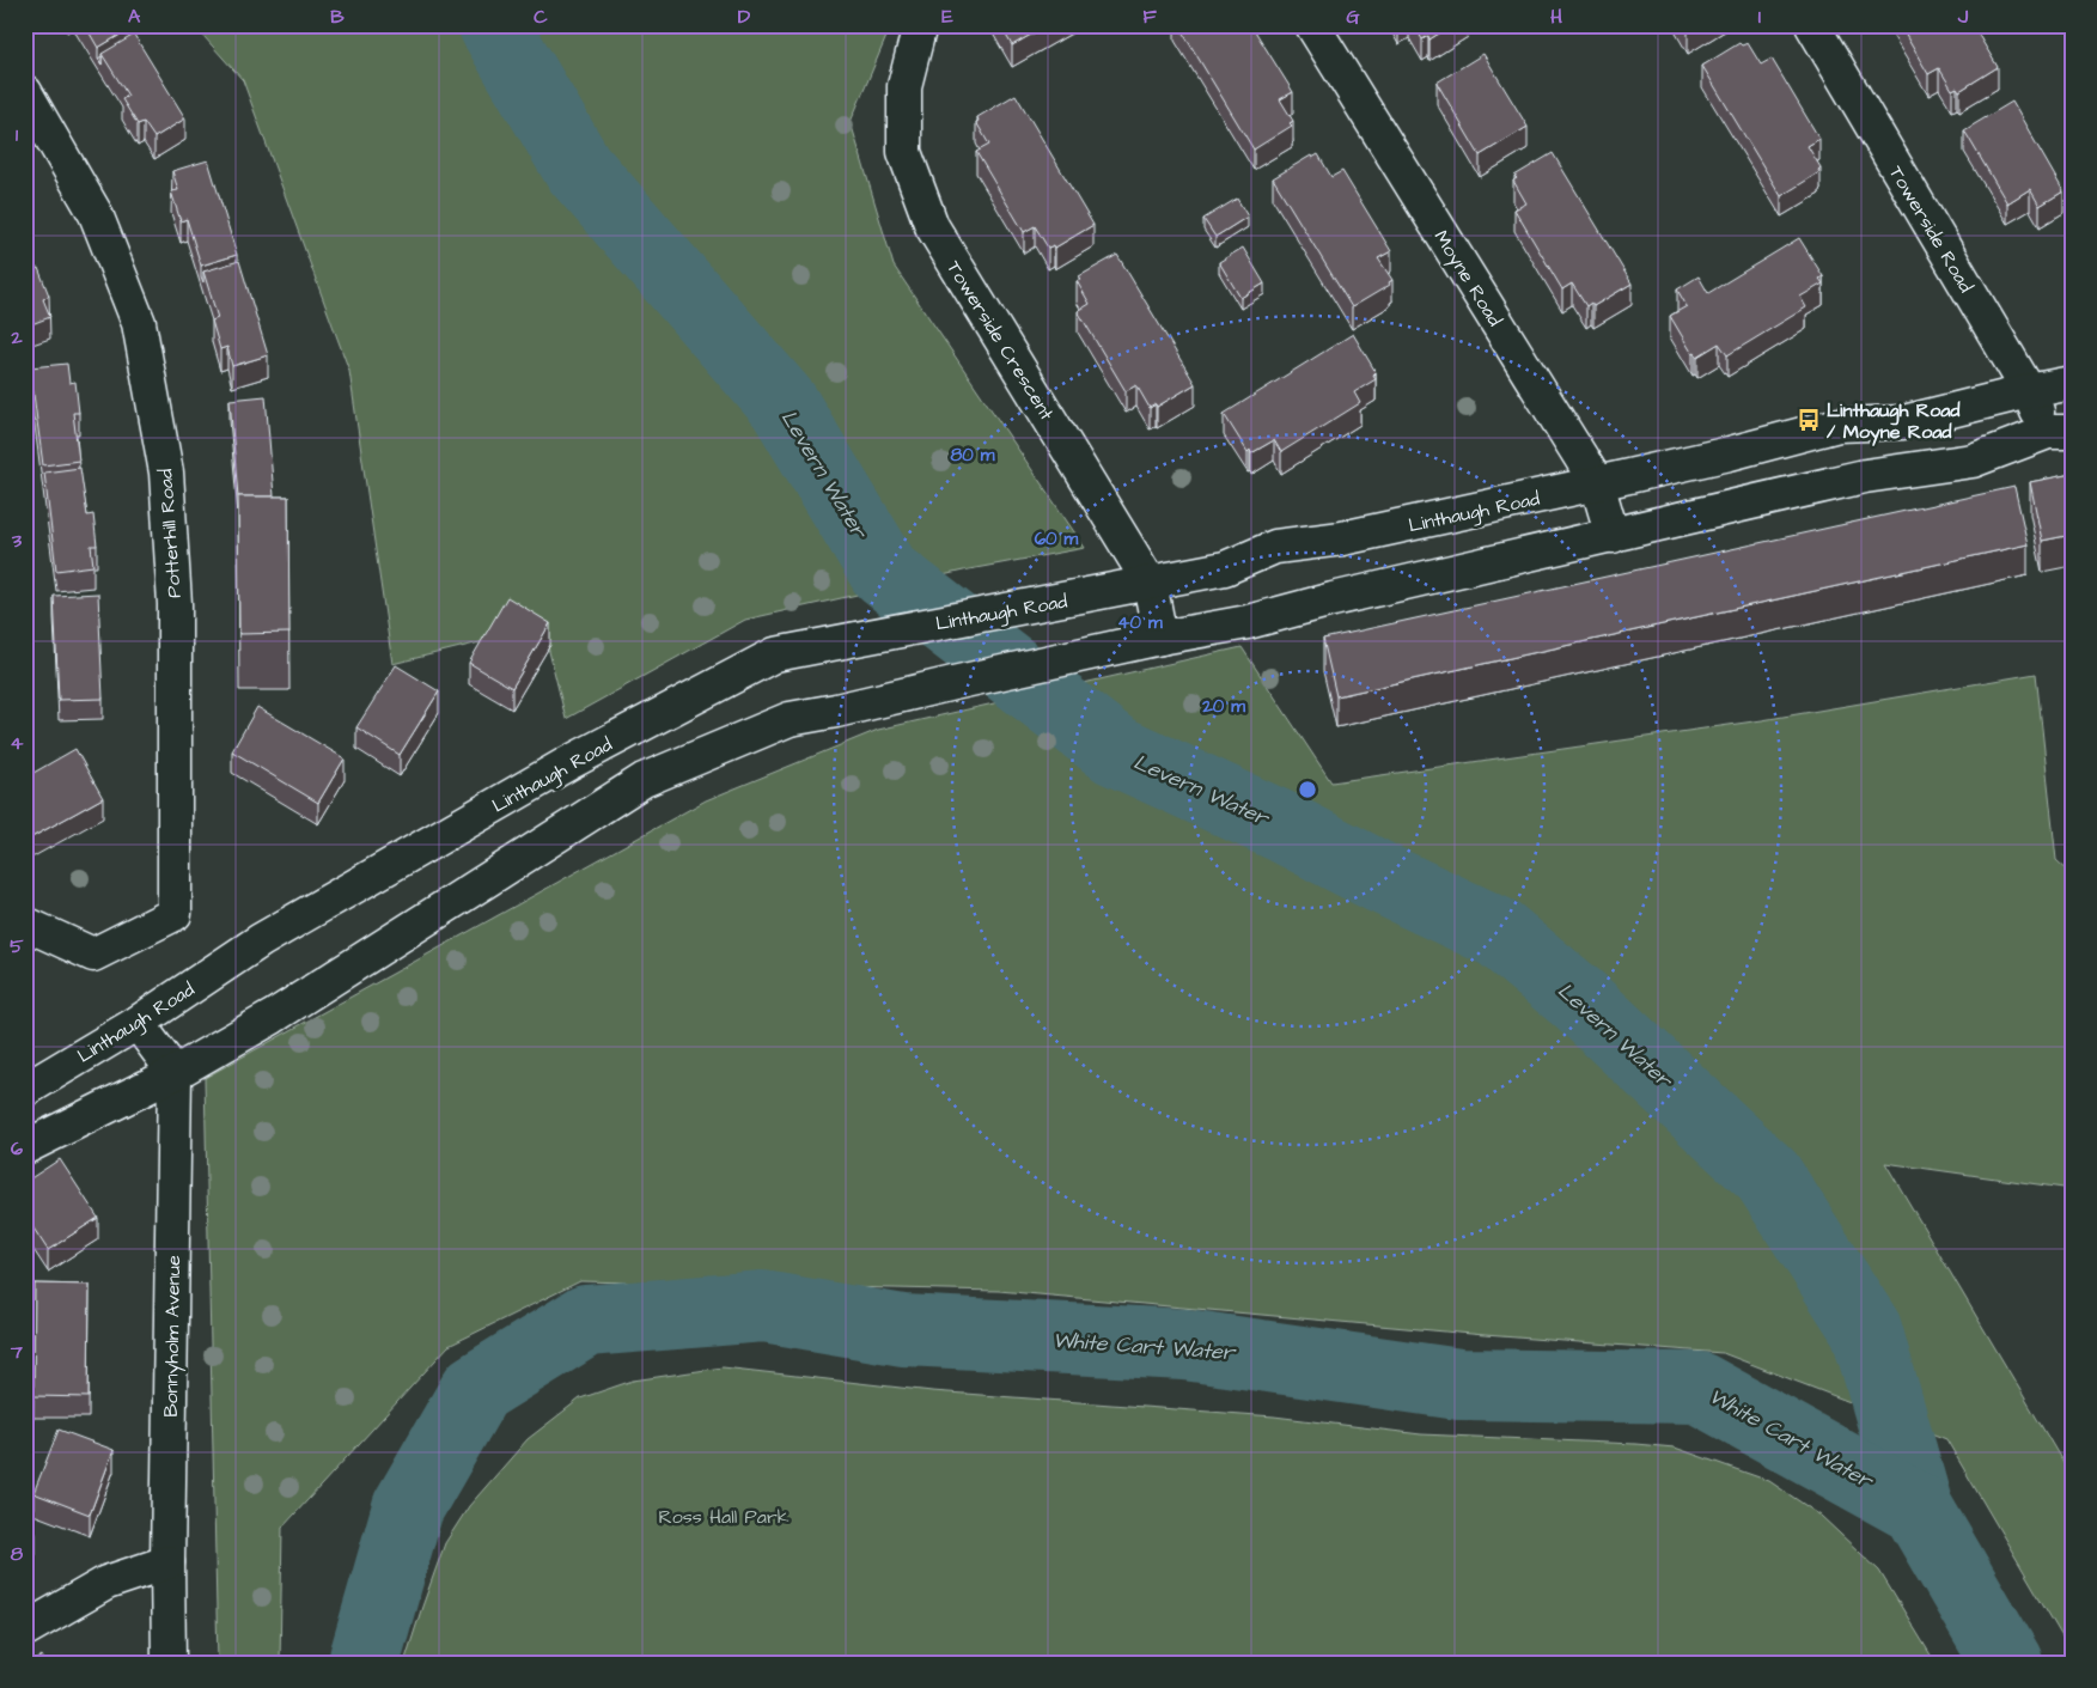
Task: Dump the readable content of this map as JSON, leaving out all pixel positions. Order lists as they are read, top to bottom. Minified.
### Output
{"streets":{"street":["Towerside Road","Moyne Road","Towerside Crescent","Linthaugh Road","Potterhill Road","Bonnyholm Avenue"]},"crossings":[["Towerside Road","Linthaugh Road"],["Moyne Road","Linthaugh Road"],["Towerside Crescent","Linthaugh Road"]],"water":["Levern Water","White Cart Water"],"parks":["Ross Hall Park"],"places":{"bus stop":["Linthaugh Road / Moyne Road"]},"grid":{"columns":["A","B","C","D","E","F","G","H","I","J"],"rows":["1","2","3","4","5","6","7","8"]},"rings":["80 m","60 m","40 m","20 m"]}
